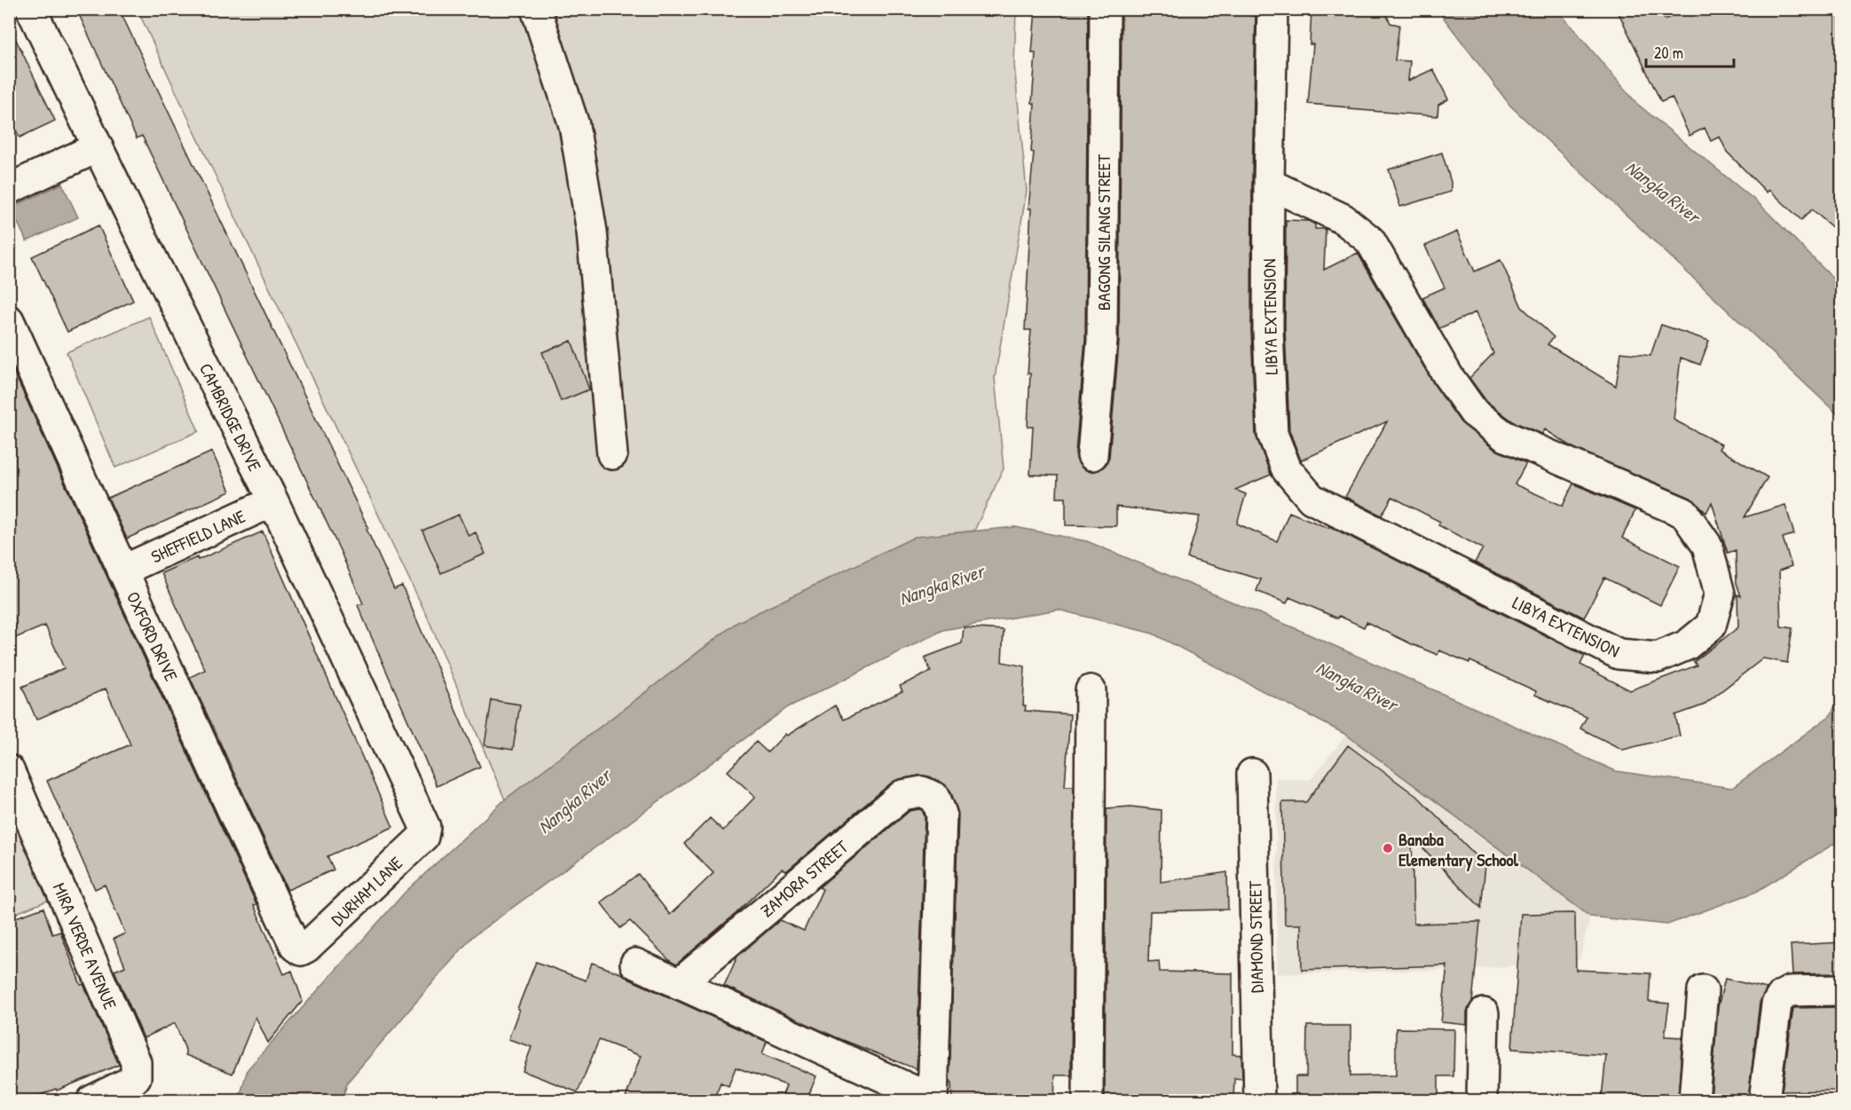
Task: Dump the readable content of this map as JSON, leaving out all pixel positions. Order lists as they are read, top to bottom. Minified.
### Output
{"streets":{"street":["BAGONG SILANG STREET","LIBYA EXTENSION","CAMBRIDGE DRIVE","SHEFFIELD LANE","OXFORD DRIVE","ZAMORA STREET","DURHAM LANE","DIAMOND STREET","MIRA VERDE AVENUE"]},"crossings":[["CAMBRIDGE DRIVE","SHEFFIELD LANE"],["CAMBRIDGE DRIVE","DURHAM LANE"],["SHEFFIELD LANE","OXFORD DRIVE"],["OXFORD DRIVE","DURHAM LANE"]],"water":["Nangka River"],"places":["Banaba Elementary School"],"scale_bar":"20 m"}
